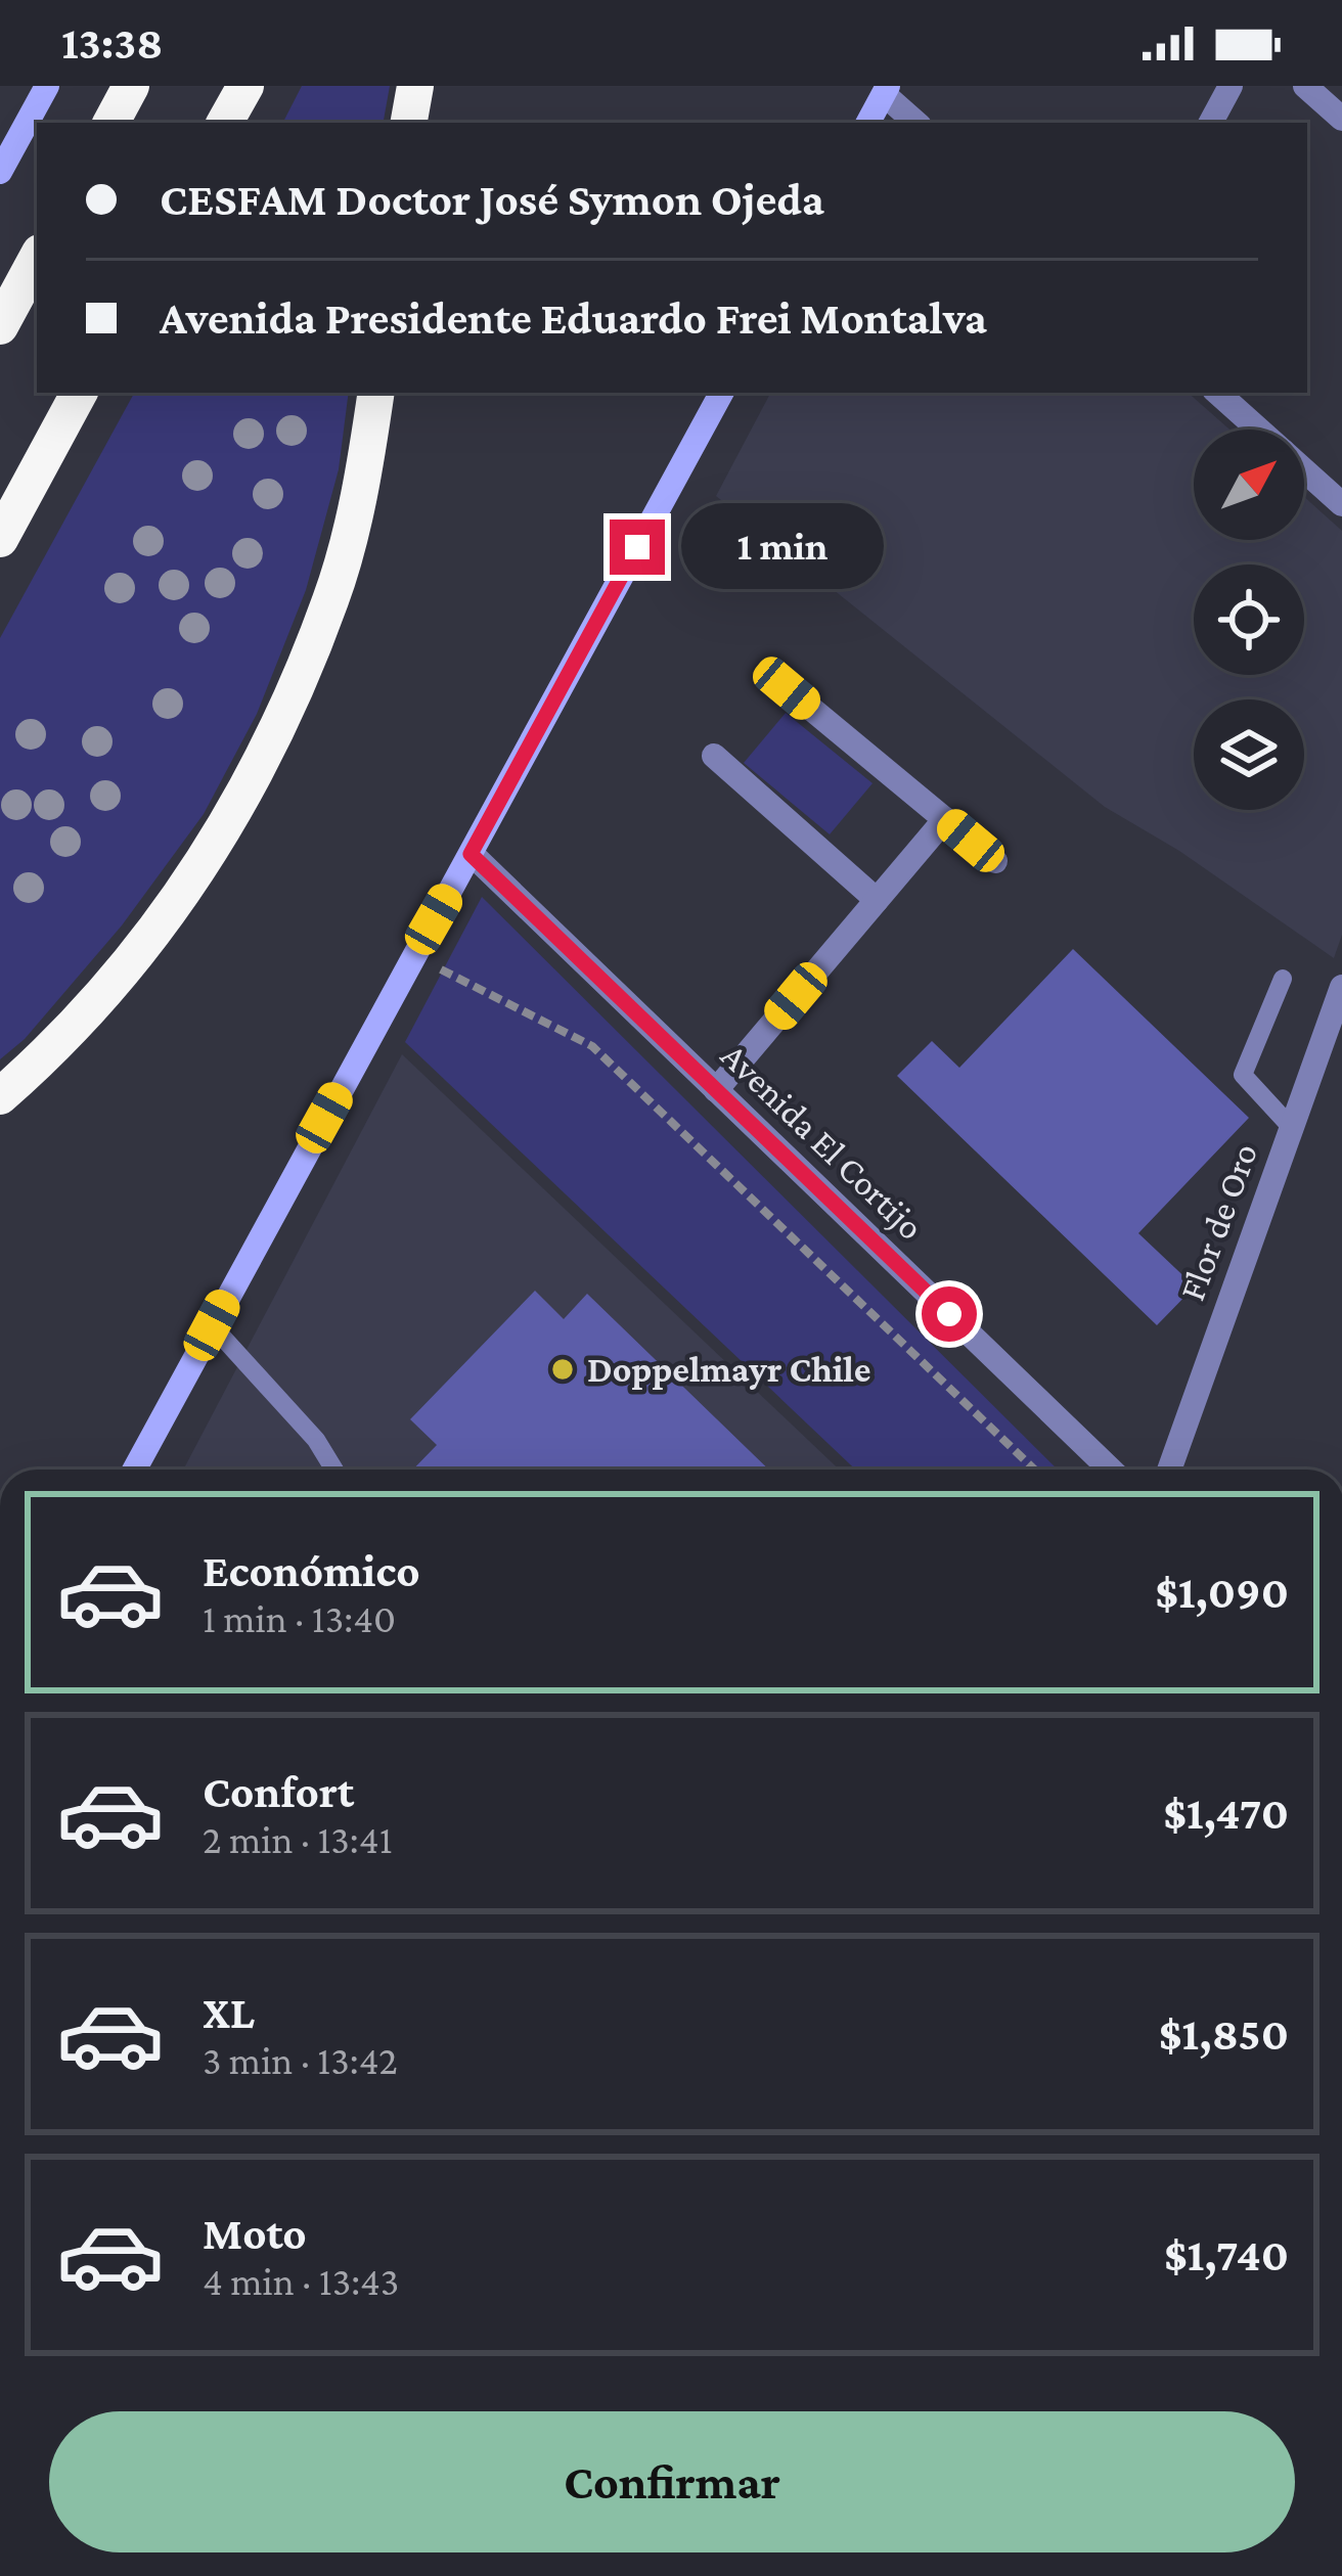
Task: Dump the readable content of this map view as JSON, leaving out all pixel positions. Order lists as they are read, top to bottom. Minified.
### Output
{"streets":{"street":["Avenida El Cortijo","Flor de Oro"]},"places":["Doppelmayr Chile"],"north":"top right","page":{"status":"13:38","banner":["CESFAM Doctor José Symon Ojeda","Avenida Presidente Eduardo Frei Montalva"],"bubble":"1 min","list":[{"name":"Económico","note":"1 min · 13:40","value":"$1,090"},{"name":"Confort","note":"2 min · 13:41","value":"$1,470"},{"name":"XL","note":"3 min · 13:42","value":"$1,850"},{"name":"Moto","note":"4 min · 13:43","value":"$1,740"}],"buttons":"Confirmar"}}
